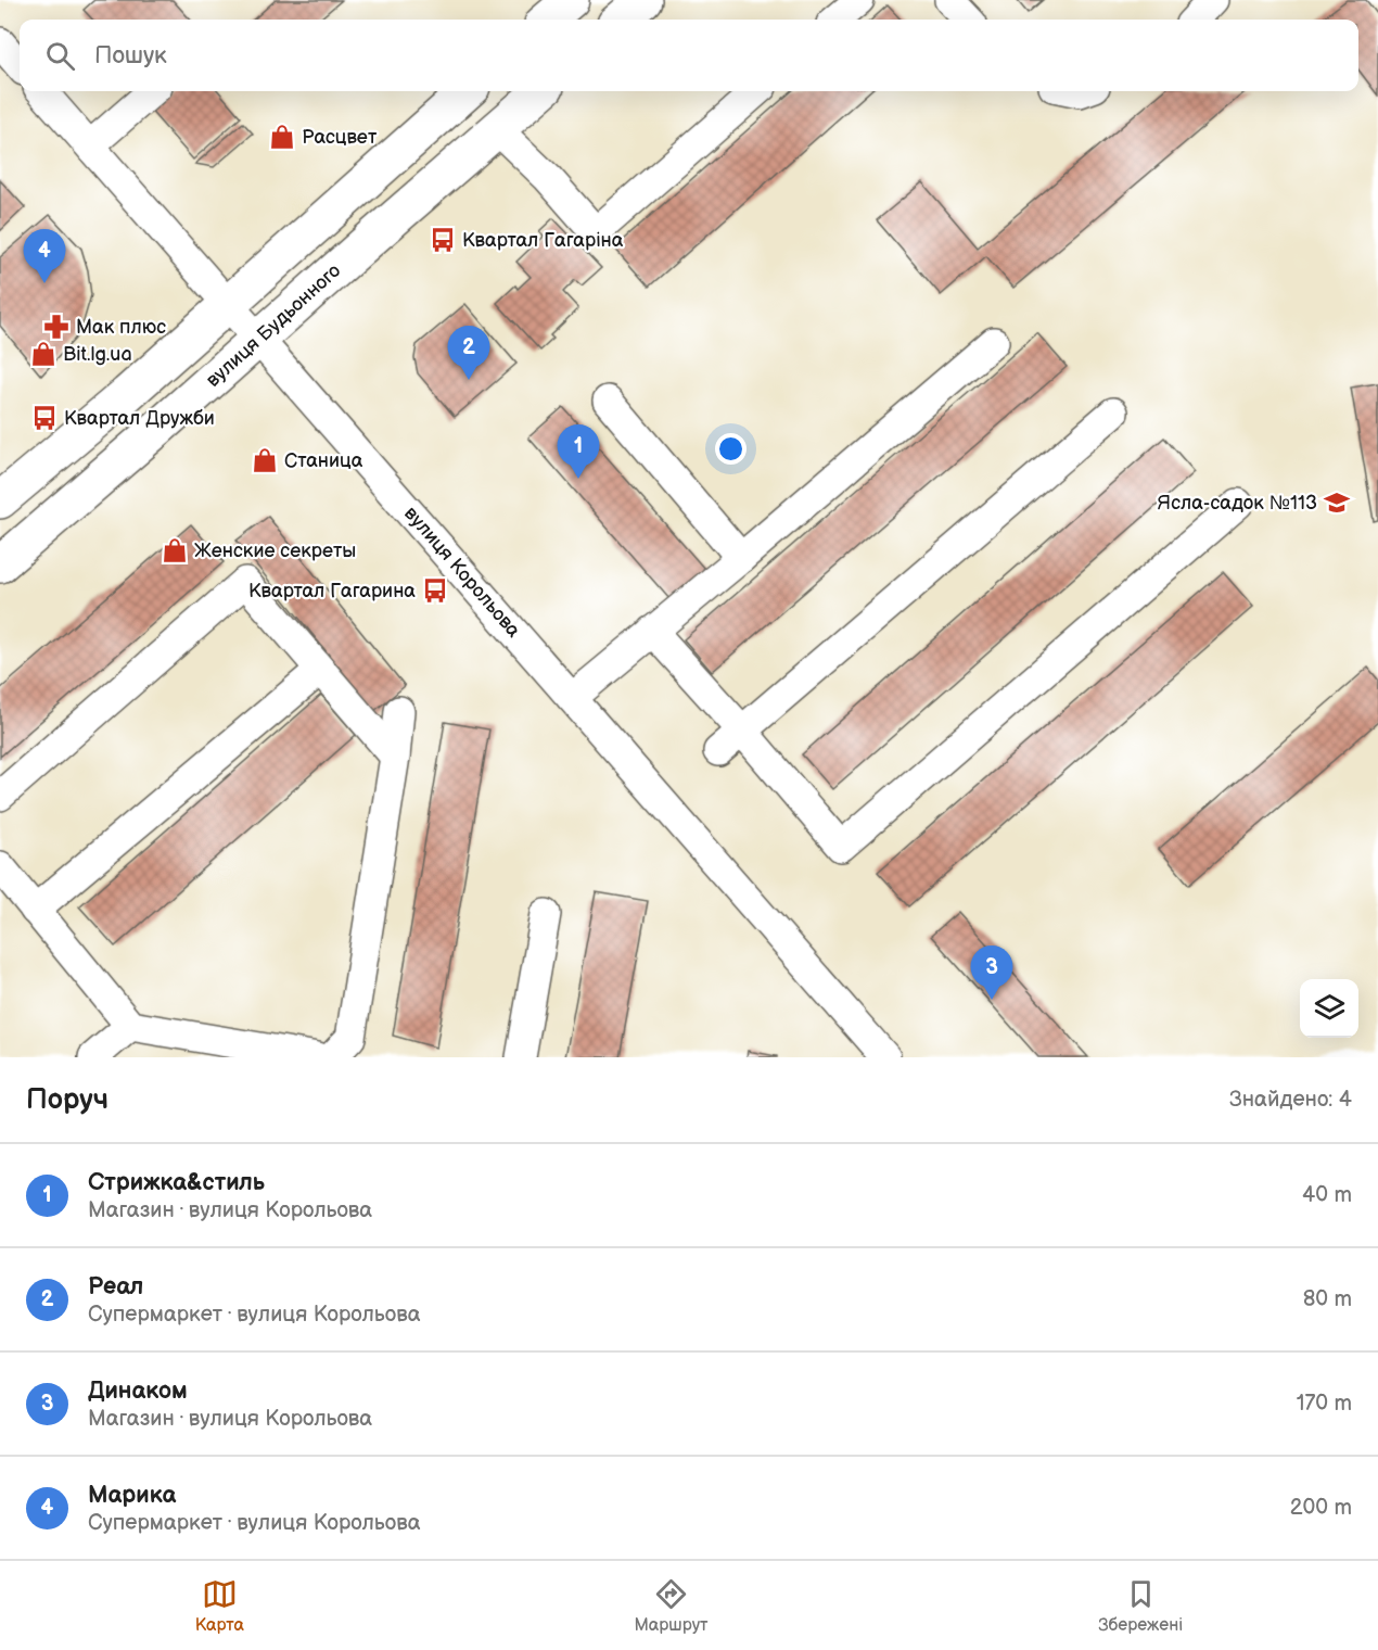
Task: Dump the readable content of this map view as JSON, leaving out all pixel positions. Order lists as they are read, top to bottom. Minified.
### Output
{"streets":{"main road":["вулиця Будьонного"],"street":["вулиця Корольова"]},"crossings":[["вулиця Будьонного","вулиця Корольова"]],"places":{"shop":["Расцвет","Bit.lg.ua","Станица","Женские секреты"],"bus stop":["Квартал Гагаріна","Квартал Дружби","Квартал Гагарина"],"pharmacy":["Мак плюс"],"school or university":["Ясла-садок №113"]},"page":{"search":"Пошук","pins":["4","2","1","3"],"heading":["Поруч","Знайдено: 4"],"list":[{"mark":"1","name":"Стрижка&стиль","note":"Магазин · вулиця Корольова","value":"40 m"},{"mark":"2","name":"Реал","note":"Супермаркет · вулиця Корольова","value":"80 m"},{"mark":"3","name":"Динаком","note":"Магазин · вулиця Корольова","value":"170 m"},{"mark":"4","name":"Марика","note":"Супермаркет · вулиця Корольова","value":"200 m"}],"nav":["Карта","Маршрут","Збережені"]}}
